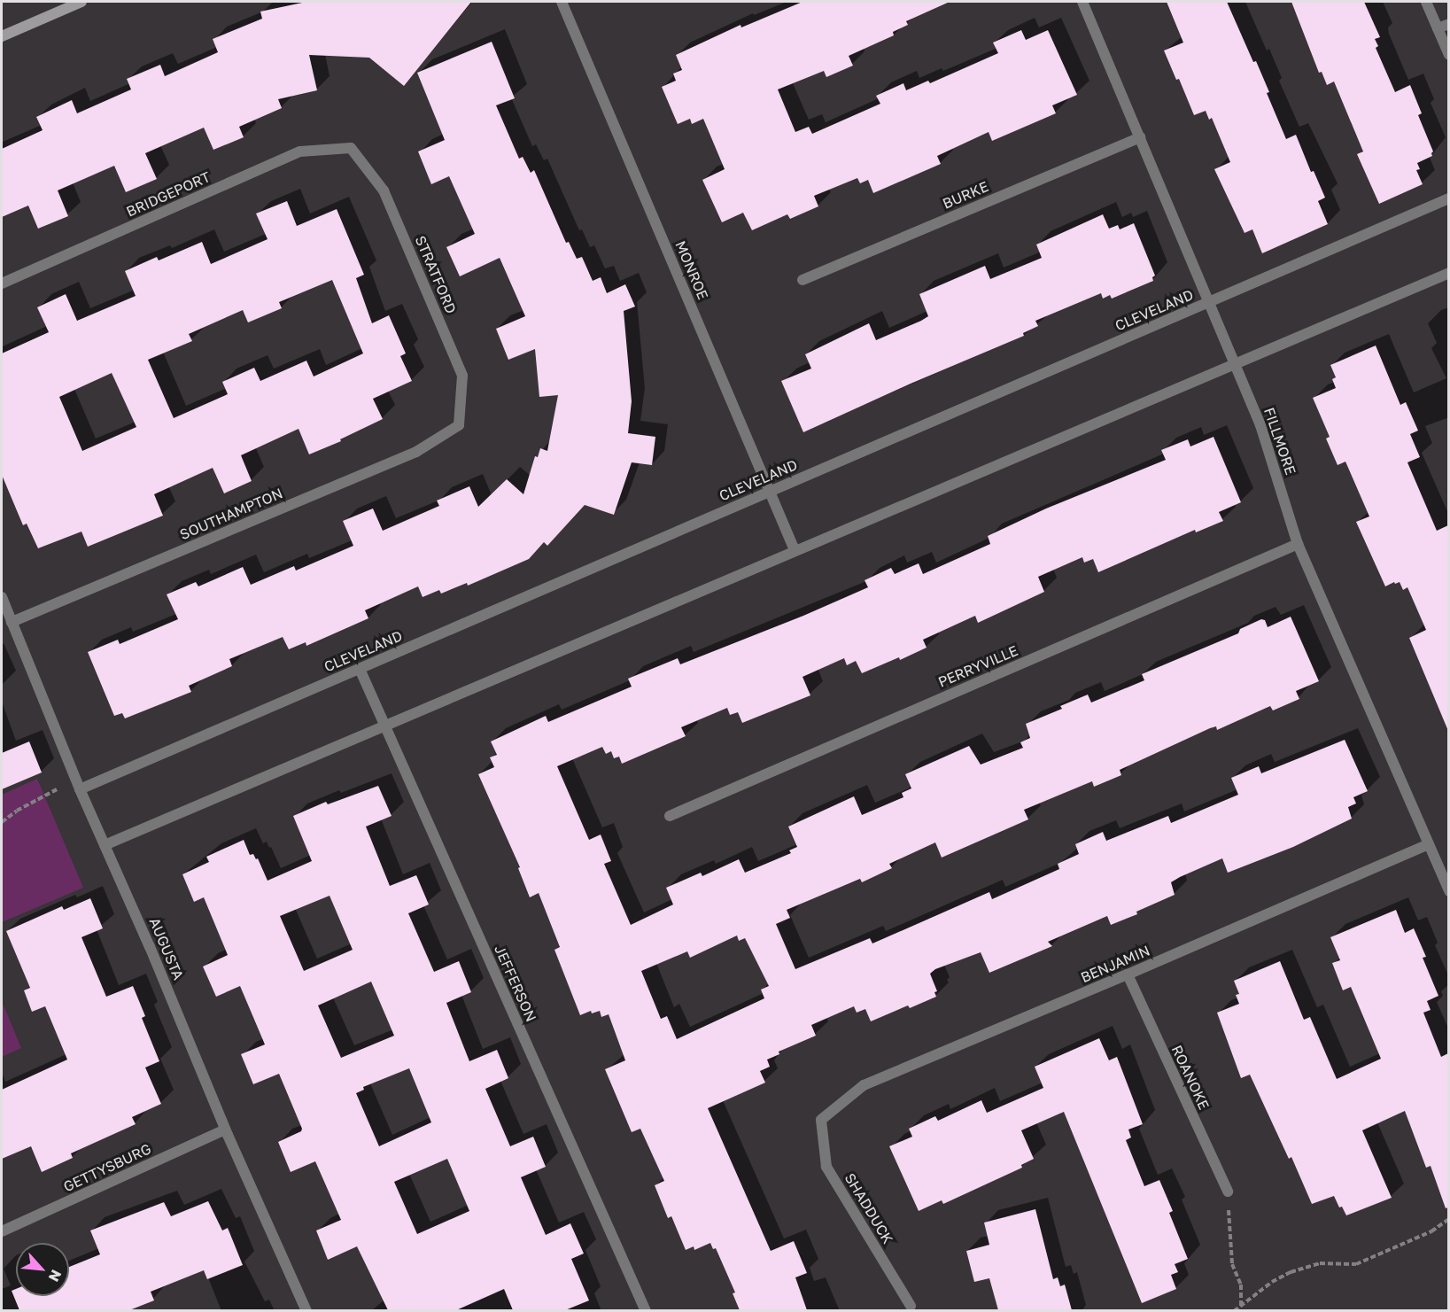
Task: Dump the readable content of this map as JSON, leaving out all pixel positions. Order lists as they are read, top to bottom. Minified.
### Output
{"streets":{"street":["BRIDGEPORT","BURKE","MONROE","STRATFORD","CLEVELAND","FILLMORE","SOUTHAMPTON","PERRYVILLE","AUGUSTA","BENJAMIN","JEFFERSON","ROANOKE","GETTYSBURG","SHADDUCK"]},"crossings":[["BRIDGEPORT","STRATFORD"],["BURKE","FILLMORE"],["MONROE","CLEVELAND"],["STRATFORD","SOUTHAMPTON"],["CLEVELAND","FILLMORE"],["CLEVELAND","AUGUSTA"],["CLEVELAND","JEFFERSON"],["FILLMORE","PERRYVILLE"],["FILLMORE","BENJAMIN"],["SOUTHAMPTON","AUGUSTA"],["AUGUSTA","GETTYSBURG"],["BENJAMIN","ROANOKE"],["BENJAMIN","SHADDUCK"]],"north":"bottom right"}
